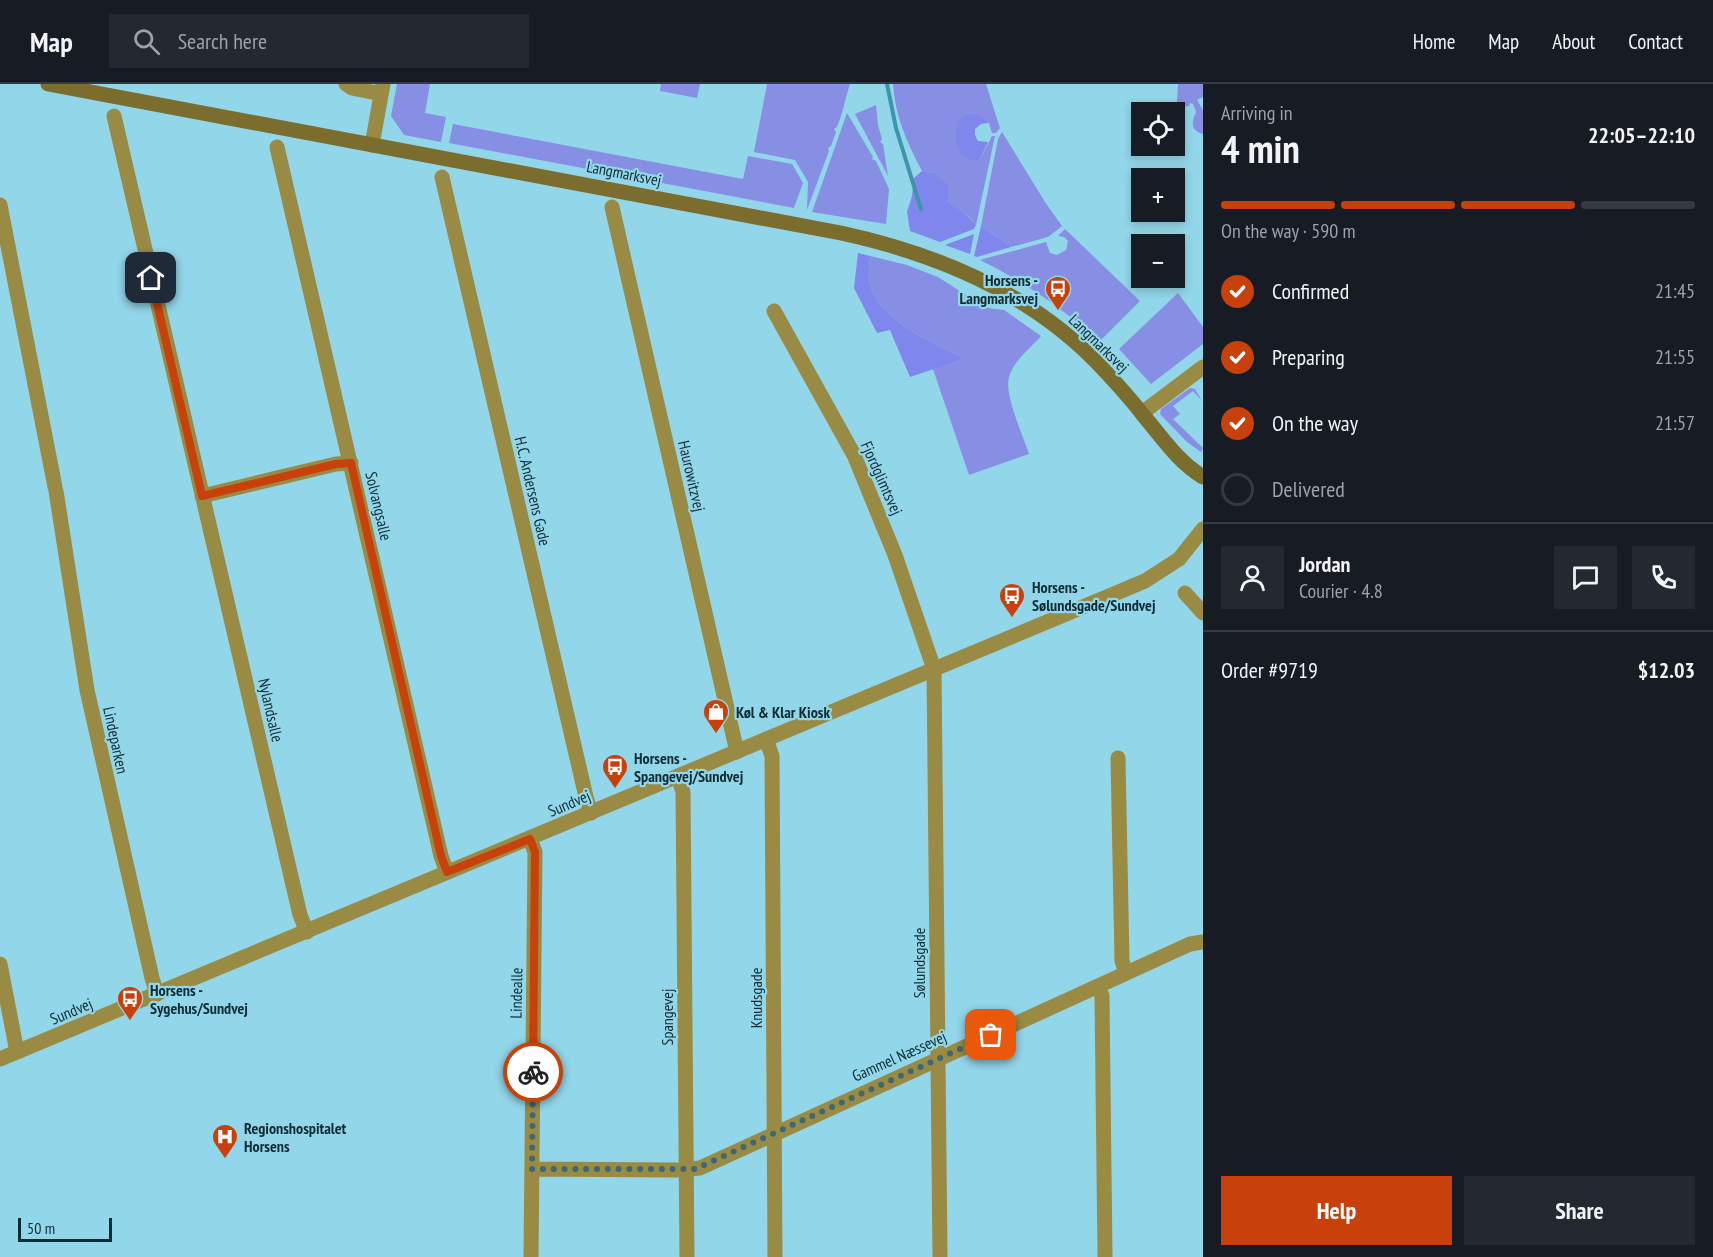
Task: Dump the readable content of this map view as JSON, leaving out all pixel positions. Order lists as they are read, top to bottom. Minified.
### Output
{"streets":{"main road":["Langmarksvej"],"street":["Haurowitzvej","Fjordglimtsvej","H.C. Andersens Gade","Solvangsalle","Nylandsalle","Lindeparken","Sundvej","Sølundsgade","Lindealle","Knudsgade","Spangevej","Gammel Næssevej"]},"crossings":[["Haurowitzvej","Sundvej"],["Fjordglimtsvej","Sundvej"],["Fjordglimtsvej","Sølundsgade"],["H.C. Andersens Gade","Sundvej"],["Solvangsalle","Sundvej"],["Nylandsalle","Sundvej"],["Lindeparken","Sundvej"],["Sundvej","Sølundsgade"],["Sundvej","Lindealle"],["Sundvej","Knudsgade"],["Sundvej","Spangevej"],["Sølundsgade","Gammel Næssevej"],["Lindealle","Gammel Næssevej"],["Knudsgade","Gammel Næssevej"],["Spangevej","Gammel Næssevej"]],"places":{"bus stop":["Horsens - Langmarksvej","Horsens - Sølundsgade/Sundvej","Horsens - Spangevej/Sundvej","Horsens - Sygehus/Sundvej"],"shop":["Køl & Klar Kiosk"],"hospital":["Regionshospitalet Horsens"]},"scale_bar":"50 m","page":{"header":"Map","search":"Search here","nav":["Home","Map","About","Contact"],"heading":["4 min","Arriving in","22:05–22:10"],"panel":["Jordan","Courier · 4.8","Order #9719","$12.03"],"map_buttons":["+","−"],"bar":"On the way · 590 m","list":[["Confirmed","21:45"],["Preparing","21:55"],["On the way","21:57"],"Delivered"],"buttons":["Help","Share"],"scale":"50 m"}}
